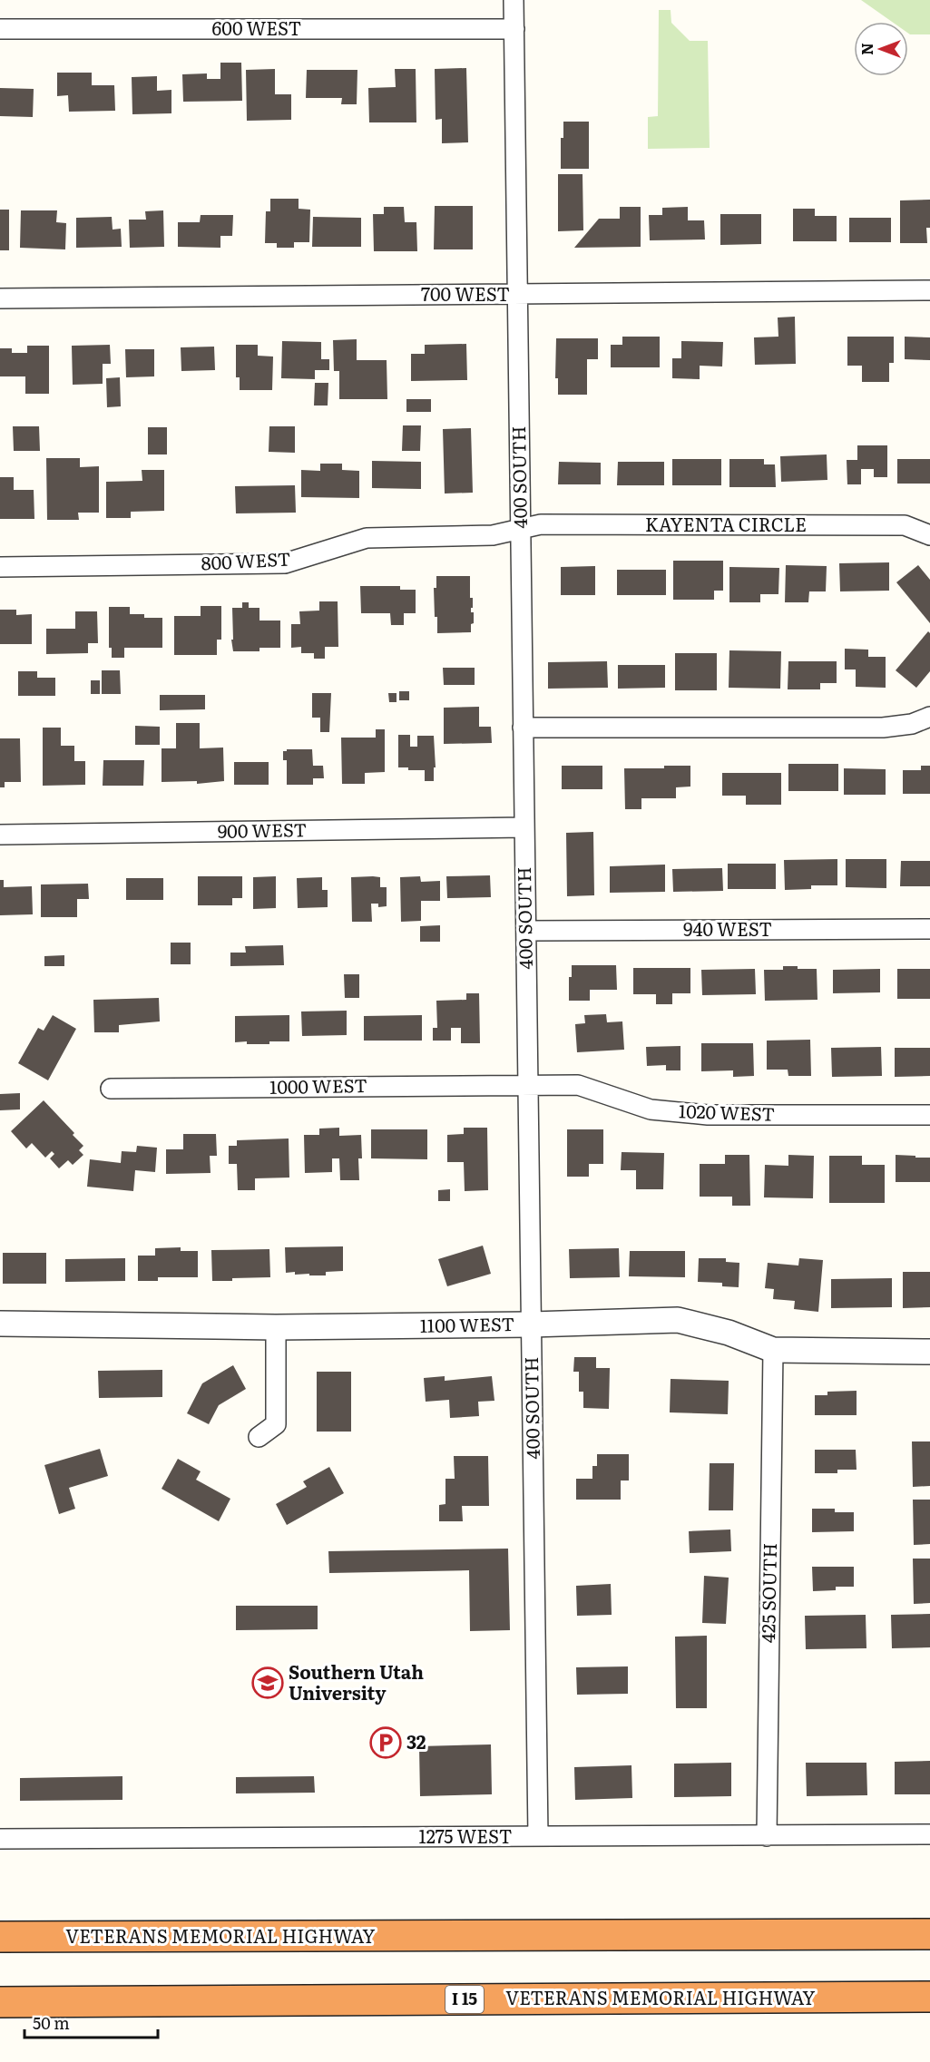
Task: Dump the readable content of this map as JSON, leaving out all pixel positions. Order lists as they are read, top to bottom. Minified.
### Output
{"streets":{"highway":["VETERANS MEMORIAL HIGHWAY","I 15"],"street":["600 WEST","700 WEST","400 SOUTH","KAYENTA CIRCLE","800 WEST","900 WEST","940 WEST","1000 WEST","1020 WEST","1100 WEST","425 SOUTH","1275 WEST"]},"crossings":[["600 WEST","400 SOUTH"],["700 WEST","400 SOUTH"],["400 SOUTH","KAYENTA CIRCLE"],["400 SOUTH","800 WEST"],["400 SOUTH","900 WEST"],["400 SOUTH","940 WEST"],["400 SOUTH","1000 WEST"],["400 SOUTH","1020 WEST"],["400 SOUTH","1100 WEST"],["400 SOUTH","1275 WEST"],["KAYENTA CIRCLE","800 WEST"],["1000 WEST","1020 WEST"],["1100 WEST","425 SOUTH"],["425 SOUTH","1275 WEST"]],"places":{"school or university":["Southern Utah University"],"parking":["32"]},"scale_bar":"50 m","north":"left"}
